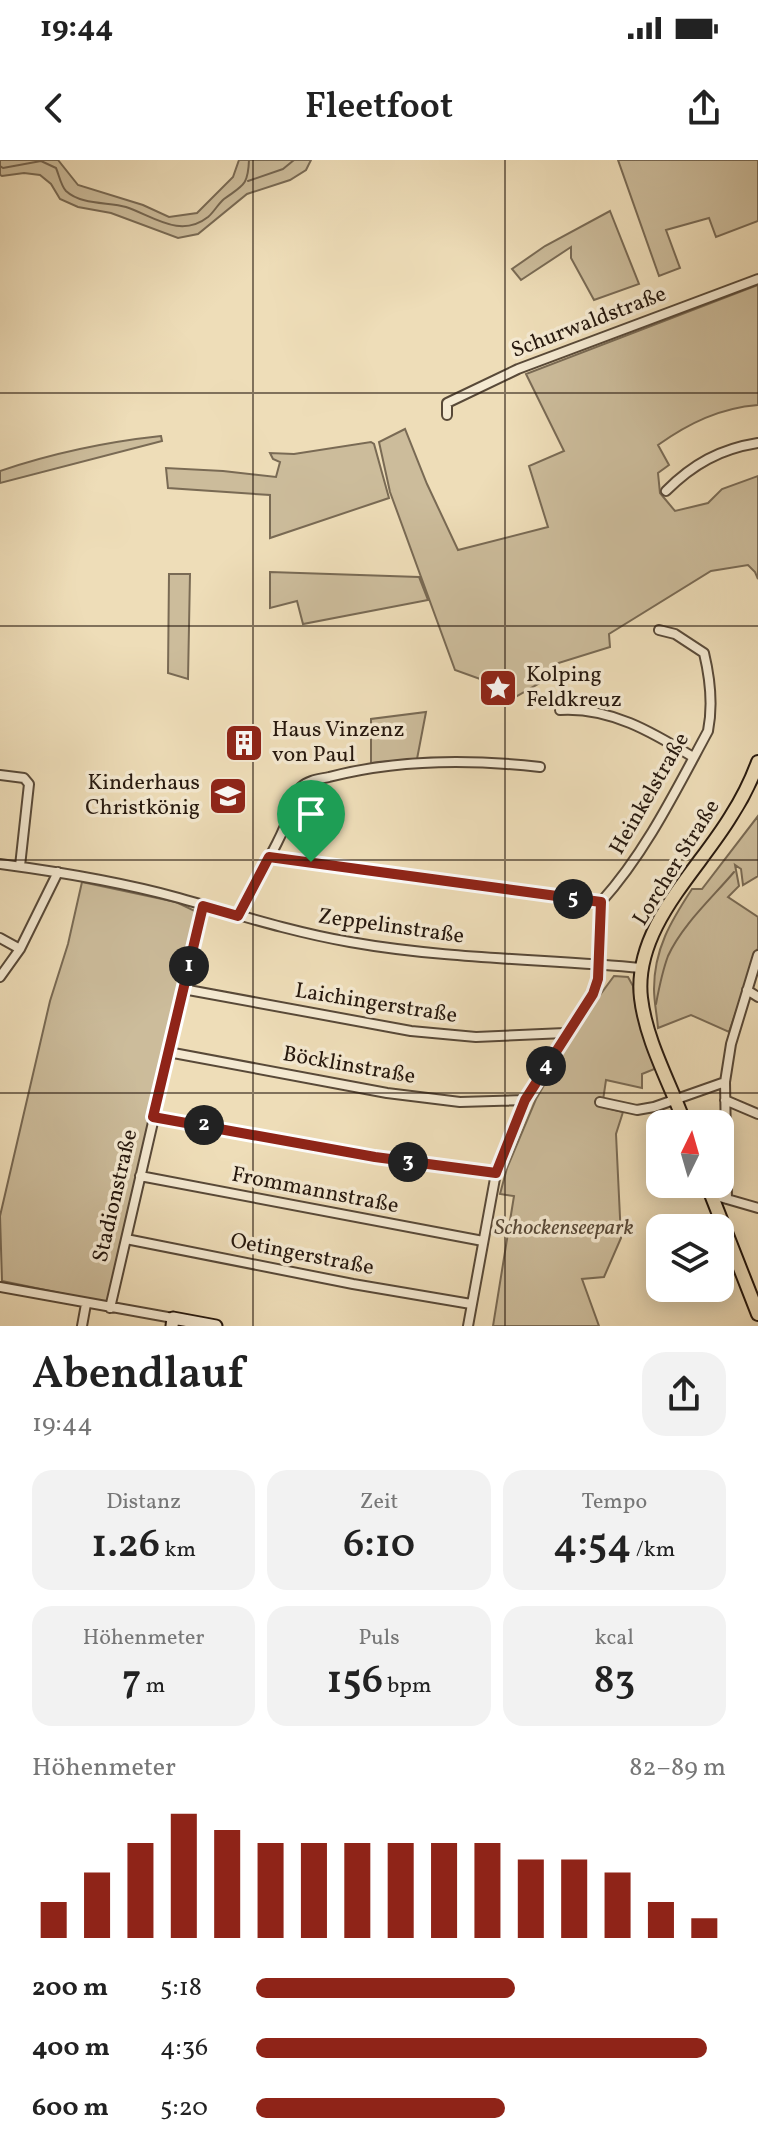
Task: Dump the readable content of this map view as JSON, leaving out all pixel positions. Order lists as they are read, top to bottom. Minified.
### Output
{"streets":{"main road":["Lorcher Straße"],"street":["Schurwaldstraße","Heinkelstraße","Zeppelinstraße","Laichingerstraße","Böcklinstraße","Frommannstraße","Stadionstraße","Oetingerstraße"]},"crossings":[["Lorcher Straße","Zeppelinstraße"],["Zeppelinstraße","Stadionstraße"],["Laichingerstraße","Stadionstraße"],["Böcklinstraße","Stadionstraße"],["Frommannstraße","Stadionstraße"],["Stadionstraße","Oetingerstraße"]],"parks":["Schockenseepark"],"places":{"place":["Kolping Feldkreuz"],"building":["Haus Vinzenz von Paul"],"school or university":["Kinderhaus Christkönig"]},"north":"top","page":{"status":"19:44","header":"Fleetfoot","pins":["5","1","4","2","3"],"heading":["Abendlauf","19:44"],"stats":[["Distanz","1.26 km"],["Zeit","6:10"],["Tempo","4:54 /km"],["Höhenmeter","7 m"],["Puls","156 bpm"],["kcal","83"]],"chart":["Höhenmeter","82–89 m"],"list":[{"name":"200 m","note":"5:18"},{"name":"400 m","note":"4:36"},{"name":"600 m","note":"5:20"}]}}
